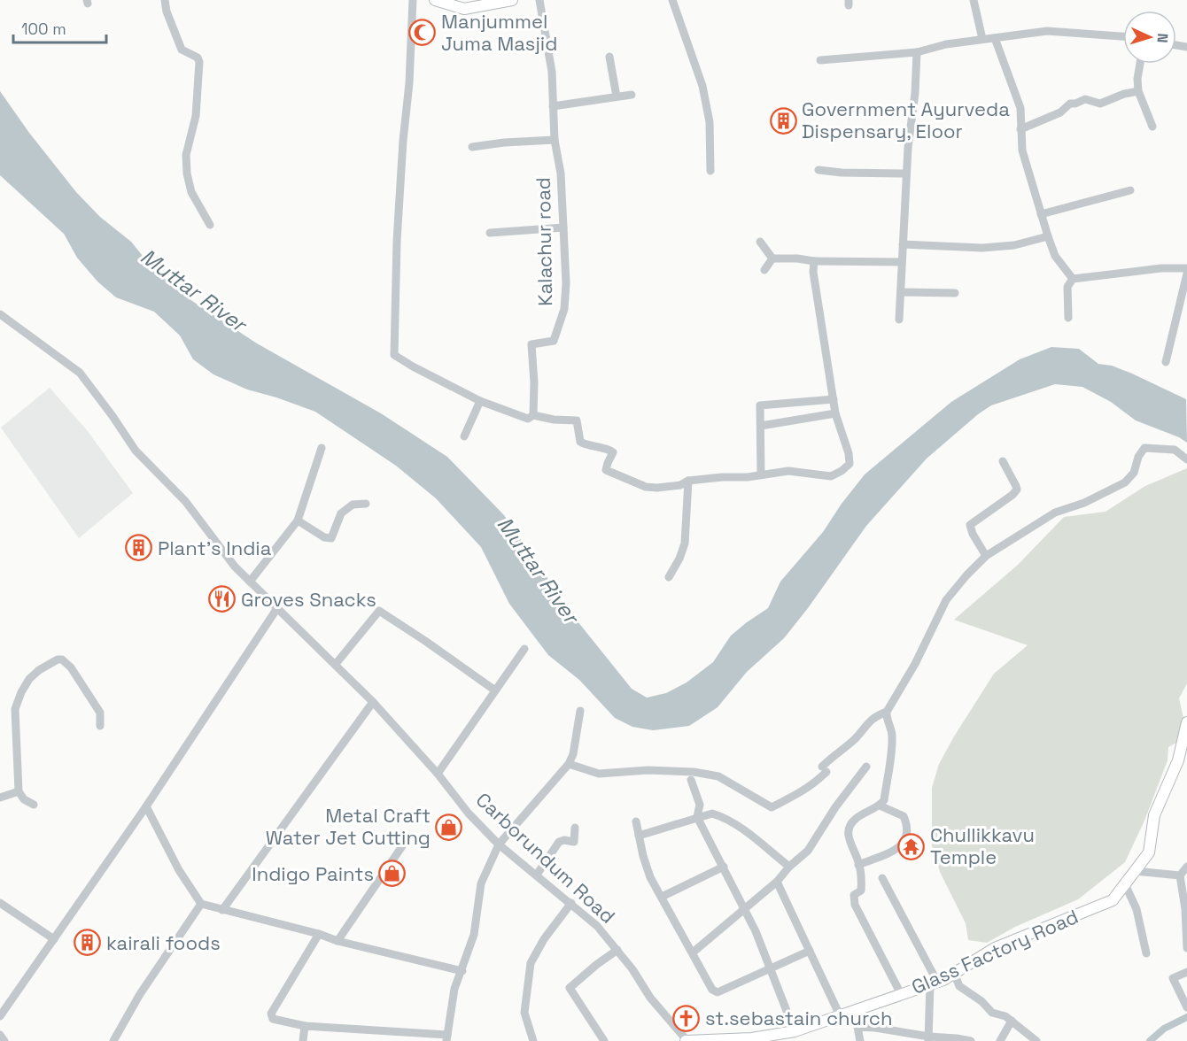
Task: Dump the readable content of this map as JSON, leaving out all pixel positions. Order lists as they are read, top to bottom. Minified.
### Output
{"streets":{"main road":["Glass Factory Road"],"street":["Kalachur road","Carborundum Road"]},"crossings":[["Carborundum Road","Glass Factory Road"]],"water":["Muttar River"],"places":{"mosque":["Manjummel Juma Masjid"],"building":["Government Ayurveda Dispensary, Eloor","Plant's India","kairali foods"],"restaurant":["Groves Snacks"],"shop":["Metal Craft Water Jet Cutting","Indigo Paints"],"temple":["Chullikkavu Temple"],"church":["st.sebastain church"]},"scale_bar":"100 m","north":"right"}
